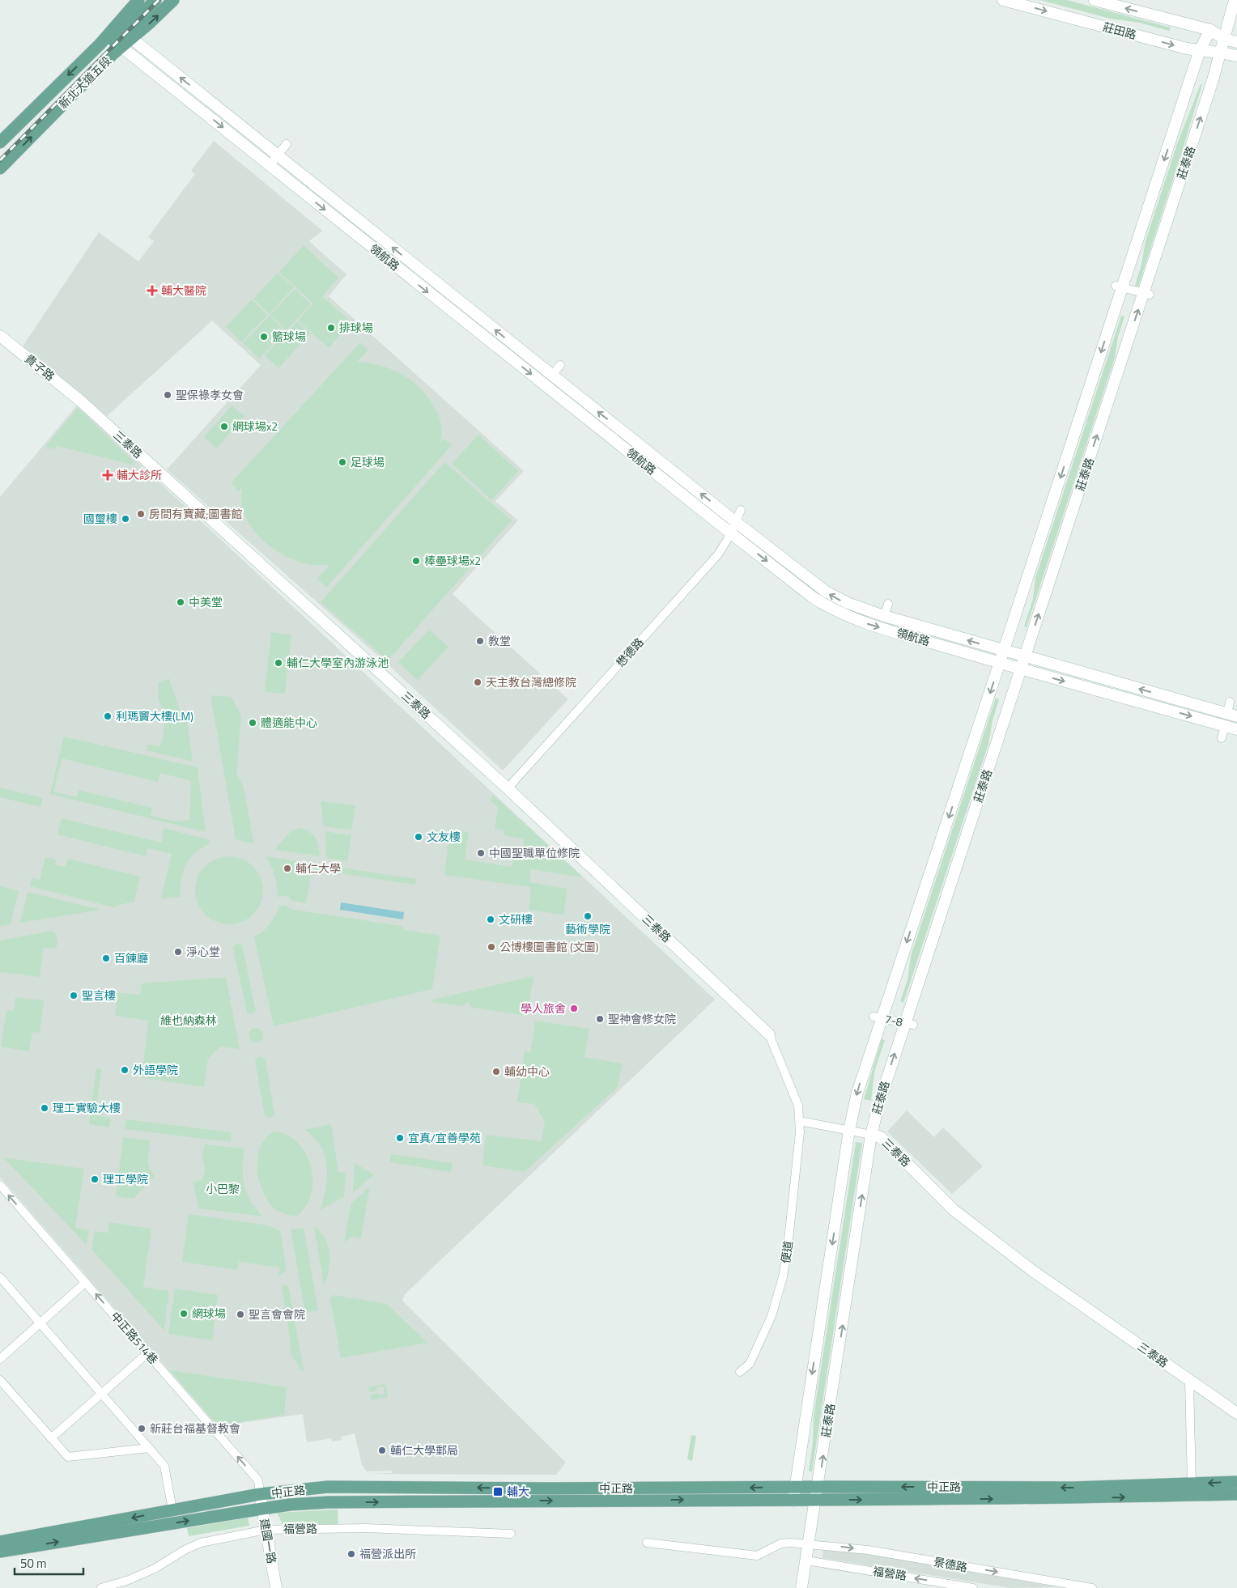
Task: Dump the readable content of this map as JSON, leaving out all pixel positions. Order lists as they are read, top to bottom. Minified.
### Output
{"streets":{"main road":["新北大道五段","中正路"],"street":["莊田路","莊泰路","領航路","貴子路","三泰路","懋德路","7-8","便道","中正路514巷","福營路","建國一路","景德路"]},"crossings":[["莊田路","莊泰路"],["新北大道五段","領航路"],["莊泰路","領航路"],["莊泰路","三泰路"],["莊泰路","7-8"],["莊泰路","中正路"],["莊泰路","福營路"],["莊泰路","景德路"],["領航路","懋德路"],["貴子路","三泰路"],["三泰路","懋德路"],["三泰路","便道"],["中正路514巷","中正路"],["中正路514巷","建國一路"],["中正路","建國一路"],["福營路","建國一路"]],"one_way":["景德路"],"parks":["維也納森林","小巴黎"],"places":{"health":["輔大醫院","輔大診所"],"other":["排球場","籃球場","聖保祿孝女會","網球場x2","足球場","房間有寶藏;圖書館","國璽樓","棒壘球場x2","中美堂","教堂","輔仁大學室內游泳池","天主教台灣總修院","利瑪竇大樓(LM)","體適能中心","文友樓","中國聖職單位修院","輔仁大學","藝術學院","文研樓","公博樓圖書館 (文圖)","淨心堂","百鍊廳","聖言樓","學人旅舍","聖神會修女院","外語學院","輔幼中心","理工實驗大樓","宜真/宜善學苑","理工學院","網球場","聖言會會院","新莊台福基督教會","輔仁大學郵局","福營派出所"],"transit":["輔大"]},"scale_bar":"50 m"}
